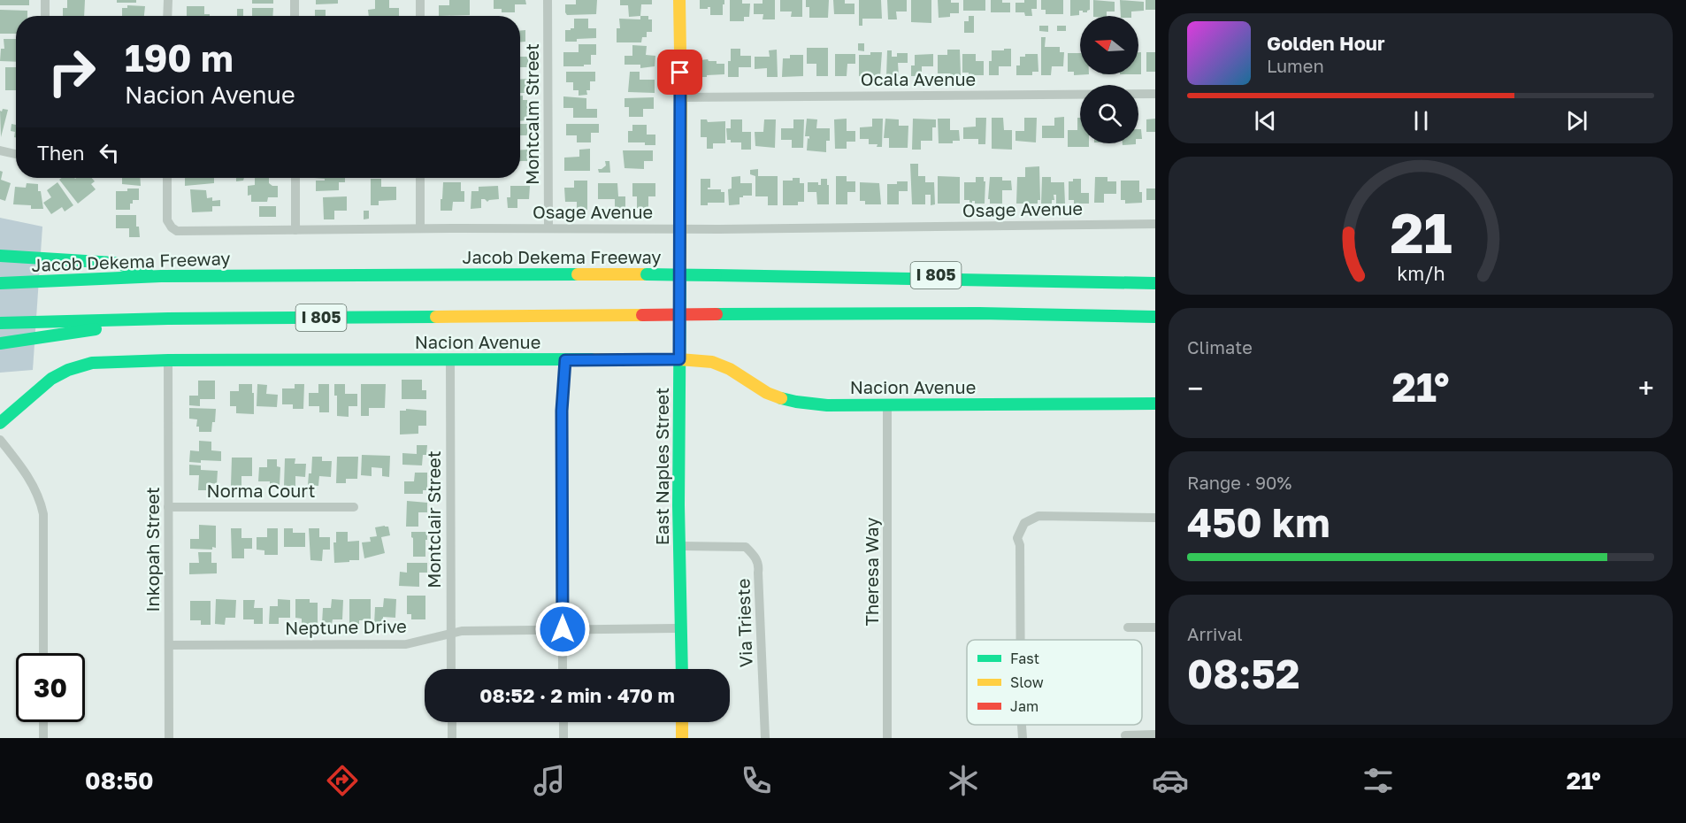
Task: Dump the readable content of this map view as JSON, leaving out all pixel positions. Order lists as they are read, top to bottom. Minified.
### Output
{"streets":{"main road":["Jacob Dekema Freeway","I 805","Nacion Avenue","East Naples Street"],"street":["Ocala Avenue","Montcalm Street","Osage Avenue","Norma Court","Montclair Street","Inkopah Street","Theresa Way","Via Trieste","Neptune Drive"]},"crossings":[["Ocala Avenue","East Naples Street"],["Montcalm Street","Osage Avenue"],["Osage Avenue","East Naples Street"],["Nacion Avenue","East Naples Street"],["Nacion Avenue","Montclair Street"],["Nacion Avenue","Inkopah Street"],["Nacion Avenue","Theresa Way"],["East Naples Street","Via Trieste"],["East Naples Street","Neptune Drive"],["Norma Court","Inkopah Street"],["Montclair Street","Neptune Drive"],["Inkopah Street","Neptune Drive"]],"legend":["Fast","Slow","Jam"],"north":"left","page":{"turn":["190 m","Nacion Avenue"],"song":["Golden Hour","Lumen"],"then":"Then","tile":["Climate",["Range · 90%","450 km"],["Arrival","08:52"]],"heat":["−","21°","+"],"limit":"30","trip":"08:52 · 2 min · 470 m","tabs":["08:50","21°"],"gauge":["21","km/h"]}}
